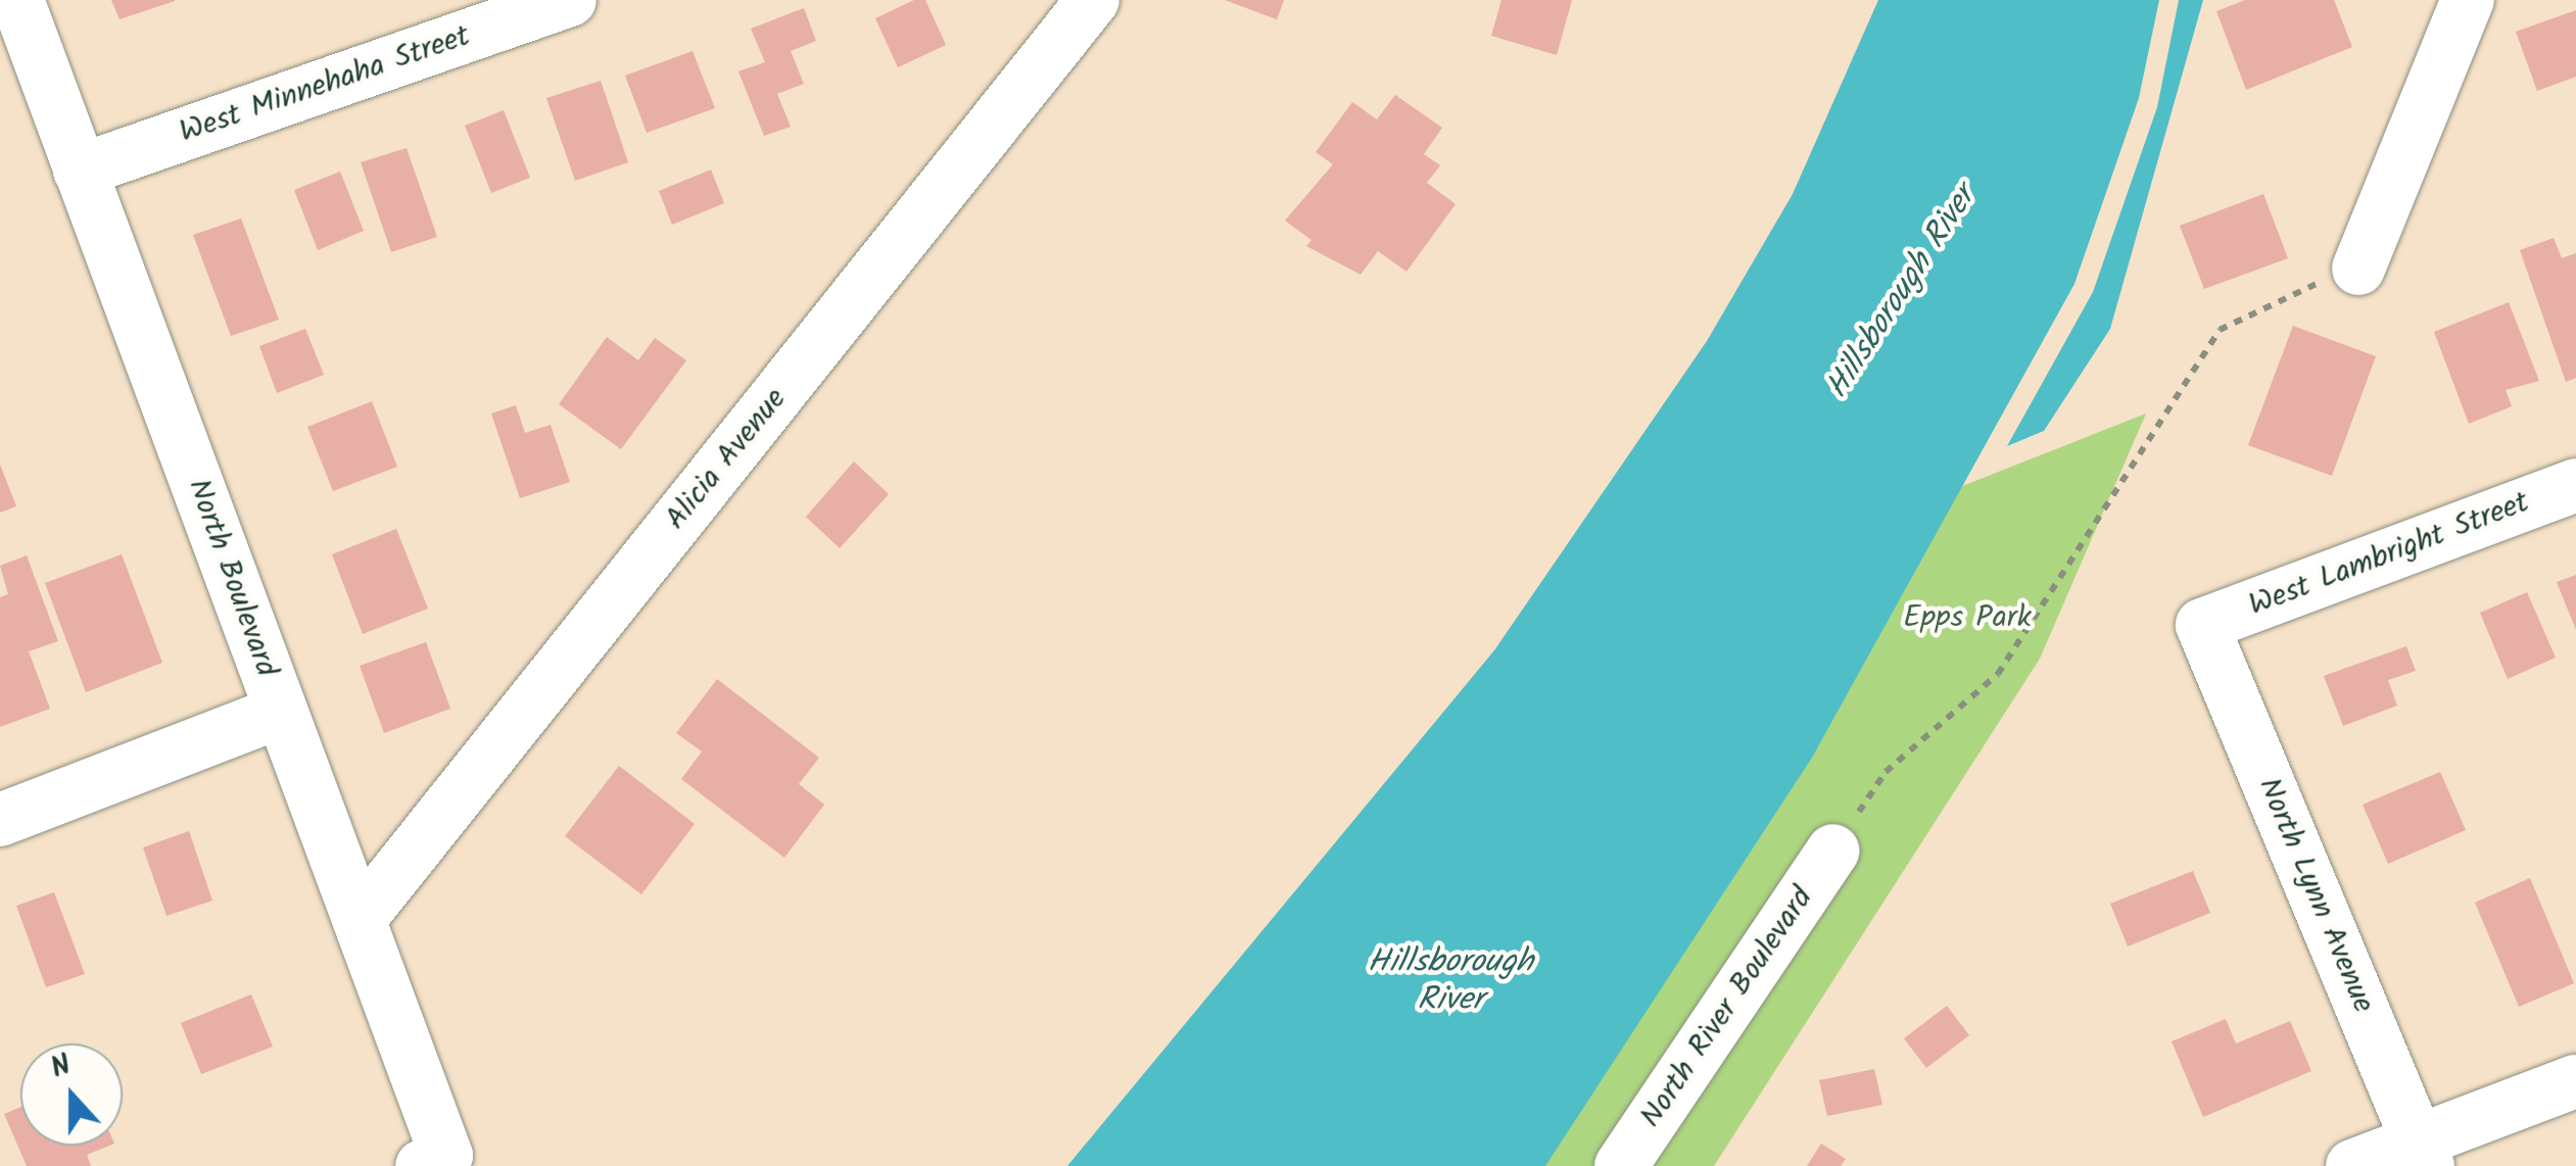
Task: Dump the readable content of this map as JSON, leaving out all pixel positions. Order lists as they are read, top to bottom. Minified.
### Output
{"streets":{"street":["West Minnehaha Street","Alicia Avenue","West Lambright Street","North Boulevard","North Lynn Avenue","North River Boulevard"]},"crossings":[["West Minnehaha Street","North Boulevard"],["Alicia Avenue","North Boulevard"],["West Lambright Street","North Lynn Avenue"]],"water":["Hillsborough River"],"parks":["Epps Park"],"north":"top"}
